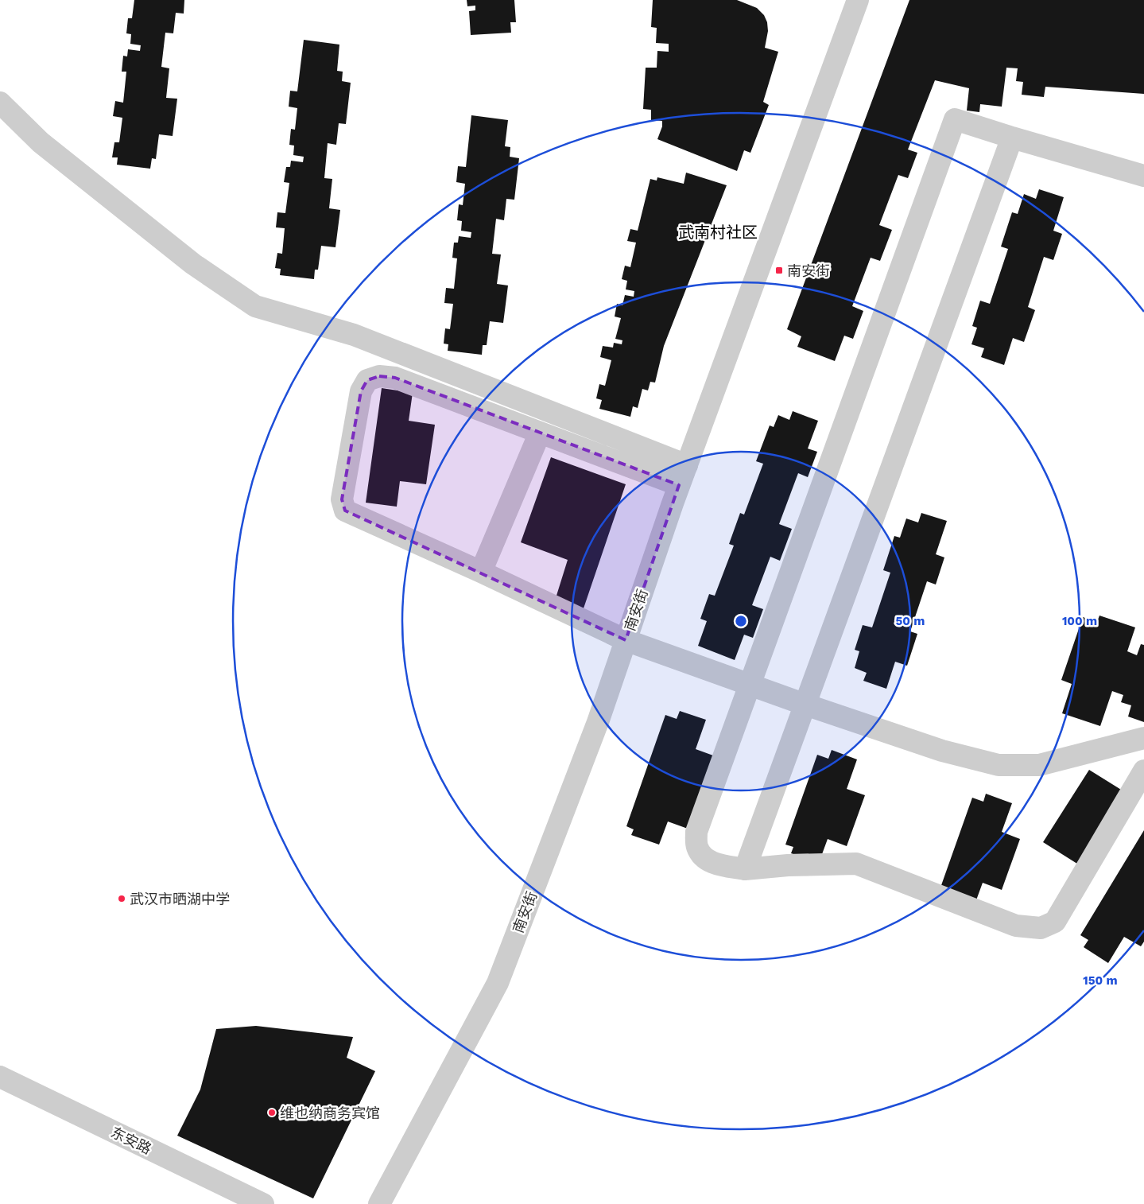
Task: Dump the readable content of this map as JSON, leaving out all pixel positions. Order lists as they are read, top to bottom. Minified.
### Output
{"streets":{"street":["南安街","东安路"]},"districts":["武南村社区"],"places":{"transit":["南安街"],"other":["武汉市晒湖中学","维也纳商务宾馆"]},"rings":["50 m","100 m","150 m"]}
